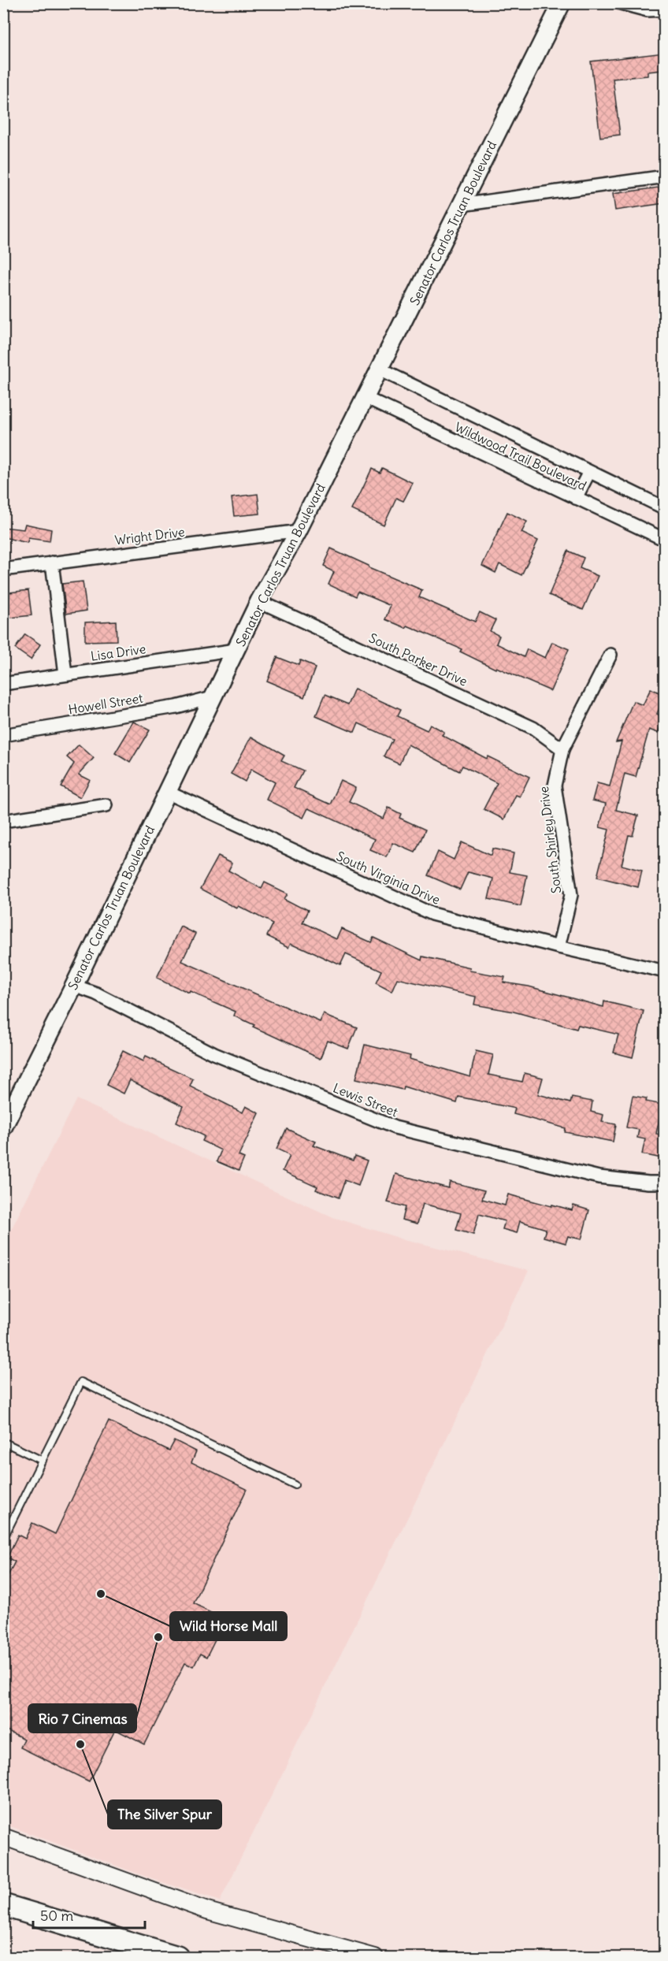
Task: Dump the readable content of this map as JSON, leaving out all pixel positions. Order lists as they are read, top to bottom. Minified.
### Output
{"streets":{"main road":["Senator Carlos Truan Boulevard"],"street":["Wildwood Trail Boulevard","Wright Drive","Lisa Drive","South Parker Drive","Howell Street","South Shirley Drive","South Virginia Drive","Lewis Street"]},"crossings":[["Senator Carlos Truan Boulevard","Wildwood Trail Boulevard"],["Senator Carlos Truan Boulevard","Wright Drive"],["Senator Carlos Truan Boulevard","Lisa Drive"],["Senator Carlos Truan Boulevard","South Parker Drive"],["Senator Carlos Truan Boulevard","Howell Street"],["Senator Carlos Truan Boulevard","South Virginia Drive"],["Senator Carlos Truan Boulevard","Lewis Street"],["South Parker Drive","South Shirley Drive"],["South Shirley Drive","South Virginia Drive"]],"places":["Wild Horse Mall","Rio 7 Cinemas","The Silver Spur"],"scale_bar":"50 m"}
